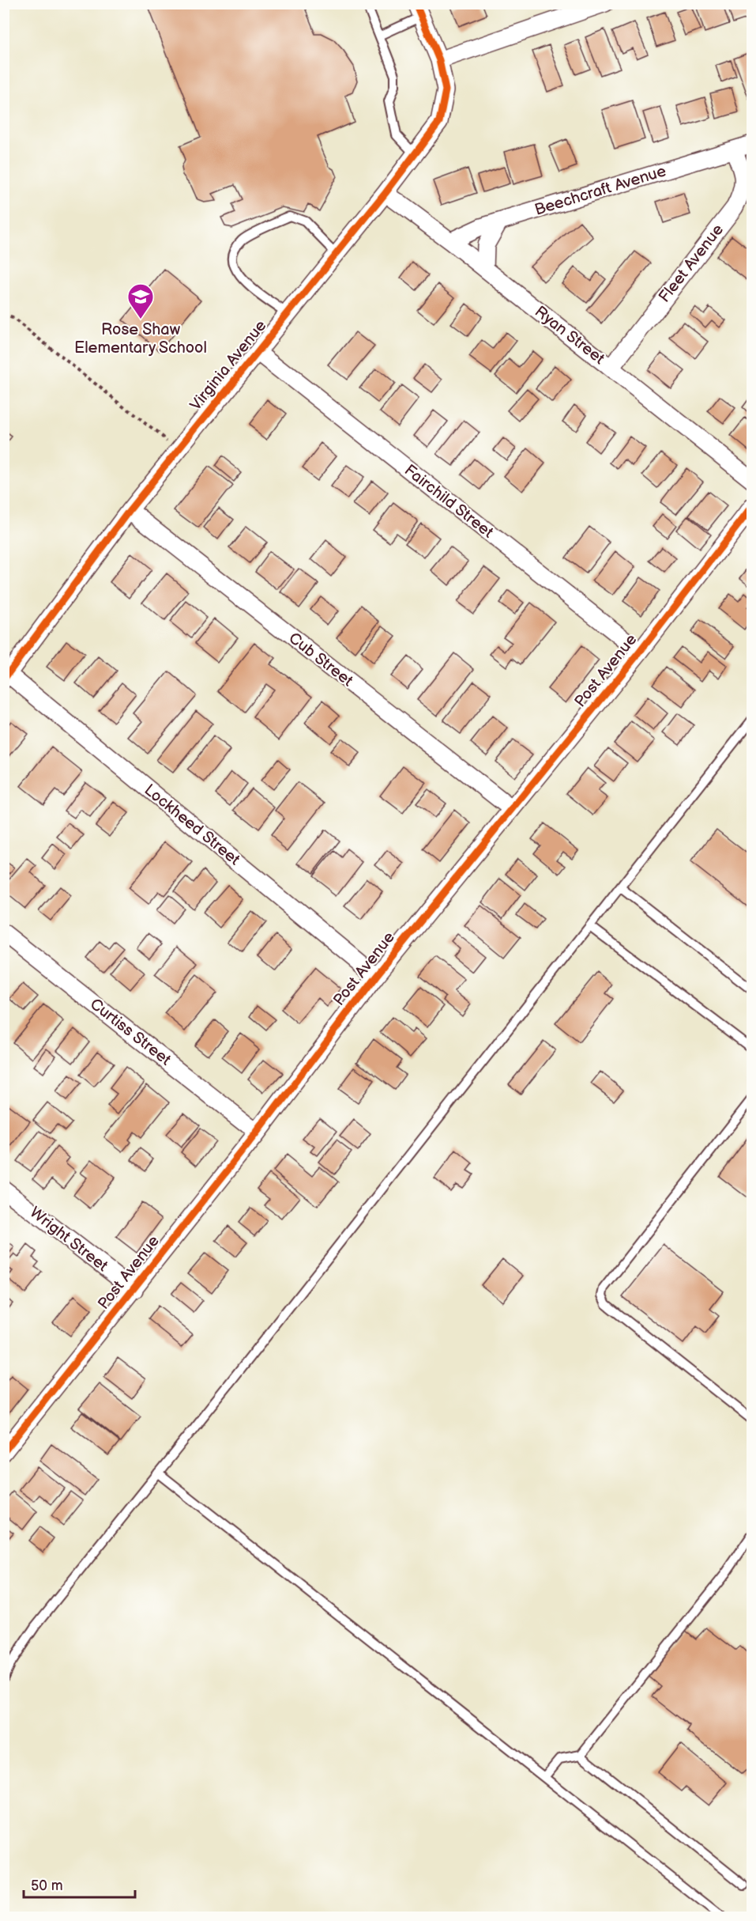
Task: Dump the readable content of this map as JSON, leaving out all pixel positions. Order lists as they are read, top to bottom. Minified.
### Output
{"streets":{"street":["Beechcraft Avenue","Fleet Avenue","Ryan Street","Virginia Avenue","Fairchild Street","Cub Street","Post Avenue","Lockheed Street","Curtiss Street","Wright Street"]},"crossings":[["Beechcraft Avenue","Fleet Avenue"],["Beechcraft Avenue","Ryan Street"],["Fleet Avenue","Ryan Street"],["Ryan Street","Virginia Avenue"],["Virginia Avenue","Fairchild Street"],["Virginia Avenue","Cub Street"],["Virginia Avenue","Lockheed Street"],["Fairchild Street","Post Avenue"],["Cub Street","Post Avenue"],["Post Avenue","Lockheed Street"],["Post Avenue","Curtiss Street"],["Post Avenue","Wright Street"]],"places":{"school or university":["Rose Shaw Elementary School"]},"scale_bar":"50 m"}
